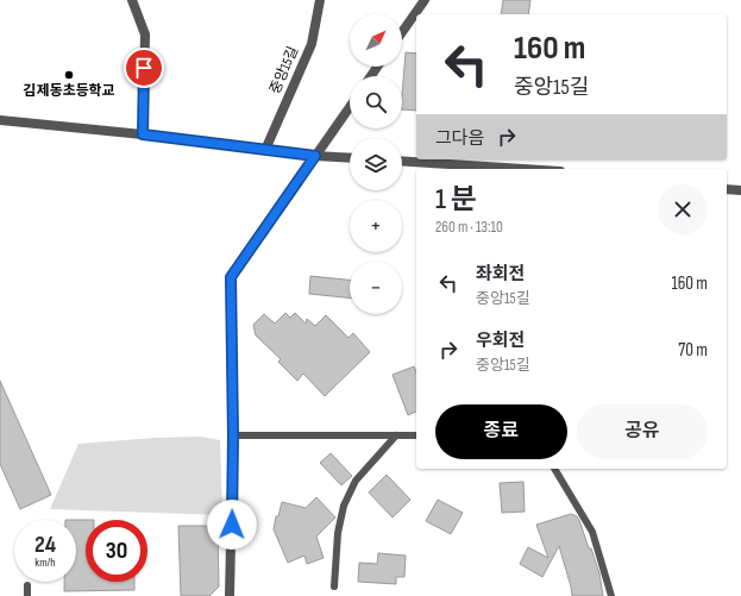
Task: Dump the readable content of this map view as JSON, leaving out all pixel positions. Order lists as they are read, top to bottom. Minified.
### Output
{"streets":{"street":["중앙15길"]},"places":["김제동초등학교"],"north":"top right","page":{"map_buttons":["+","−"],"turn":["160 m","중앙15길"],"then":"그다음","heading":["1 분","260 m · 13:10"],"list":[{"name":"좌회전","note":"중앙15길","value":"160 m"},{"name":"우회전","note":"중앙15길","value":"70 m"}],"buttons":["종료","공유"],"speed":"24 km/h","limit":"30"}}
